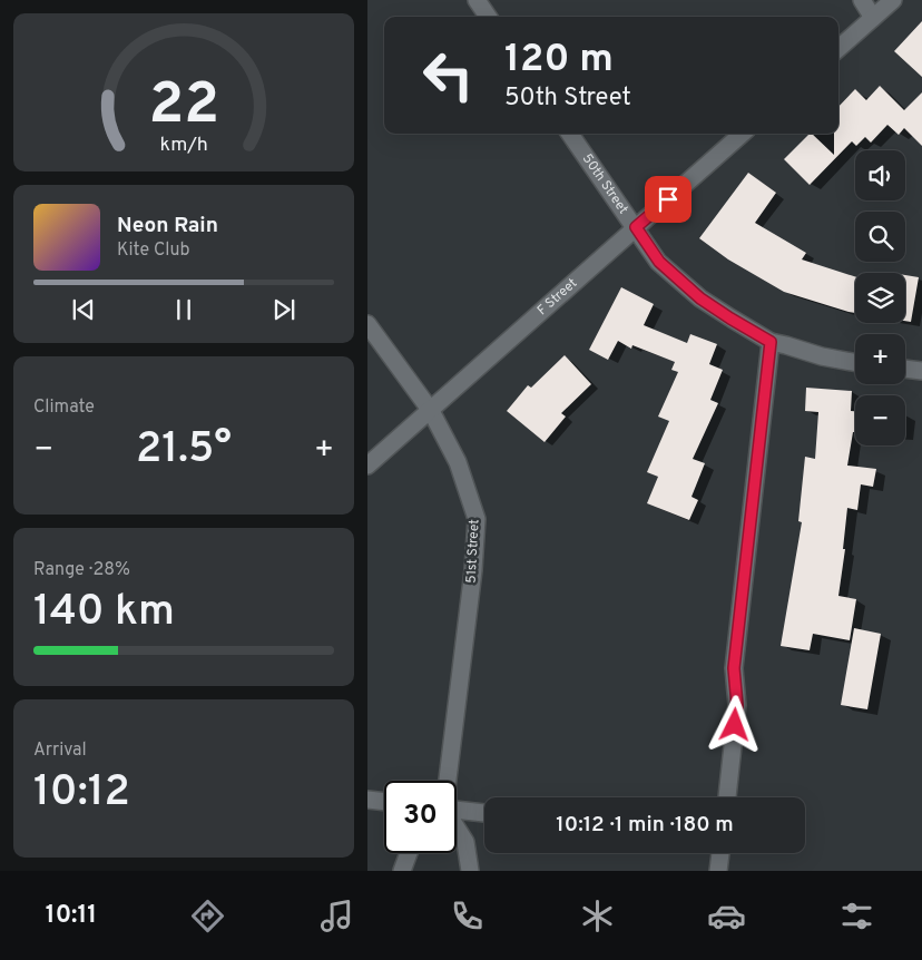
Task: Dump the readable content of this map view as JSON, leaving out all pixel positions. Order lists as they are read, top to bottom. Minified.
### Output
{"streets":{"street":["50th Street","F Street","51st Street"]},"crossings":[["50th Street","F Street"],["F Street","51st Street"]],"page":{"turn":["120 m","50th Street"],"map_buttons":["+","−"],"song":["Neon Rain","Kite Club"],"tile":["Climate",["Range · 28%","140 km"],["Arrival","10:12"]],"heat":["−","21.5°","+"],"limit":"30","trip":"10:12 · 1 min · 180 m","tabs":"10:11","gauge":["22","km/h"]}}
